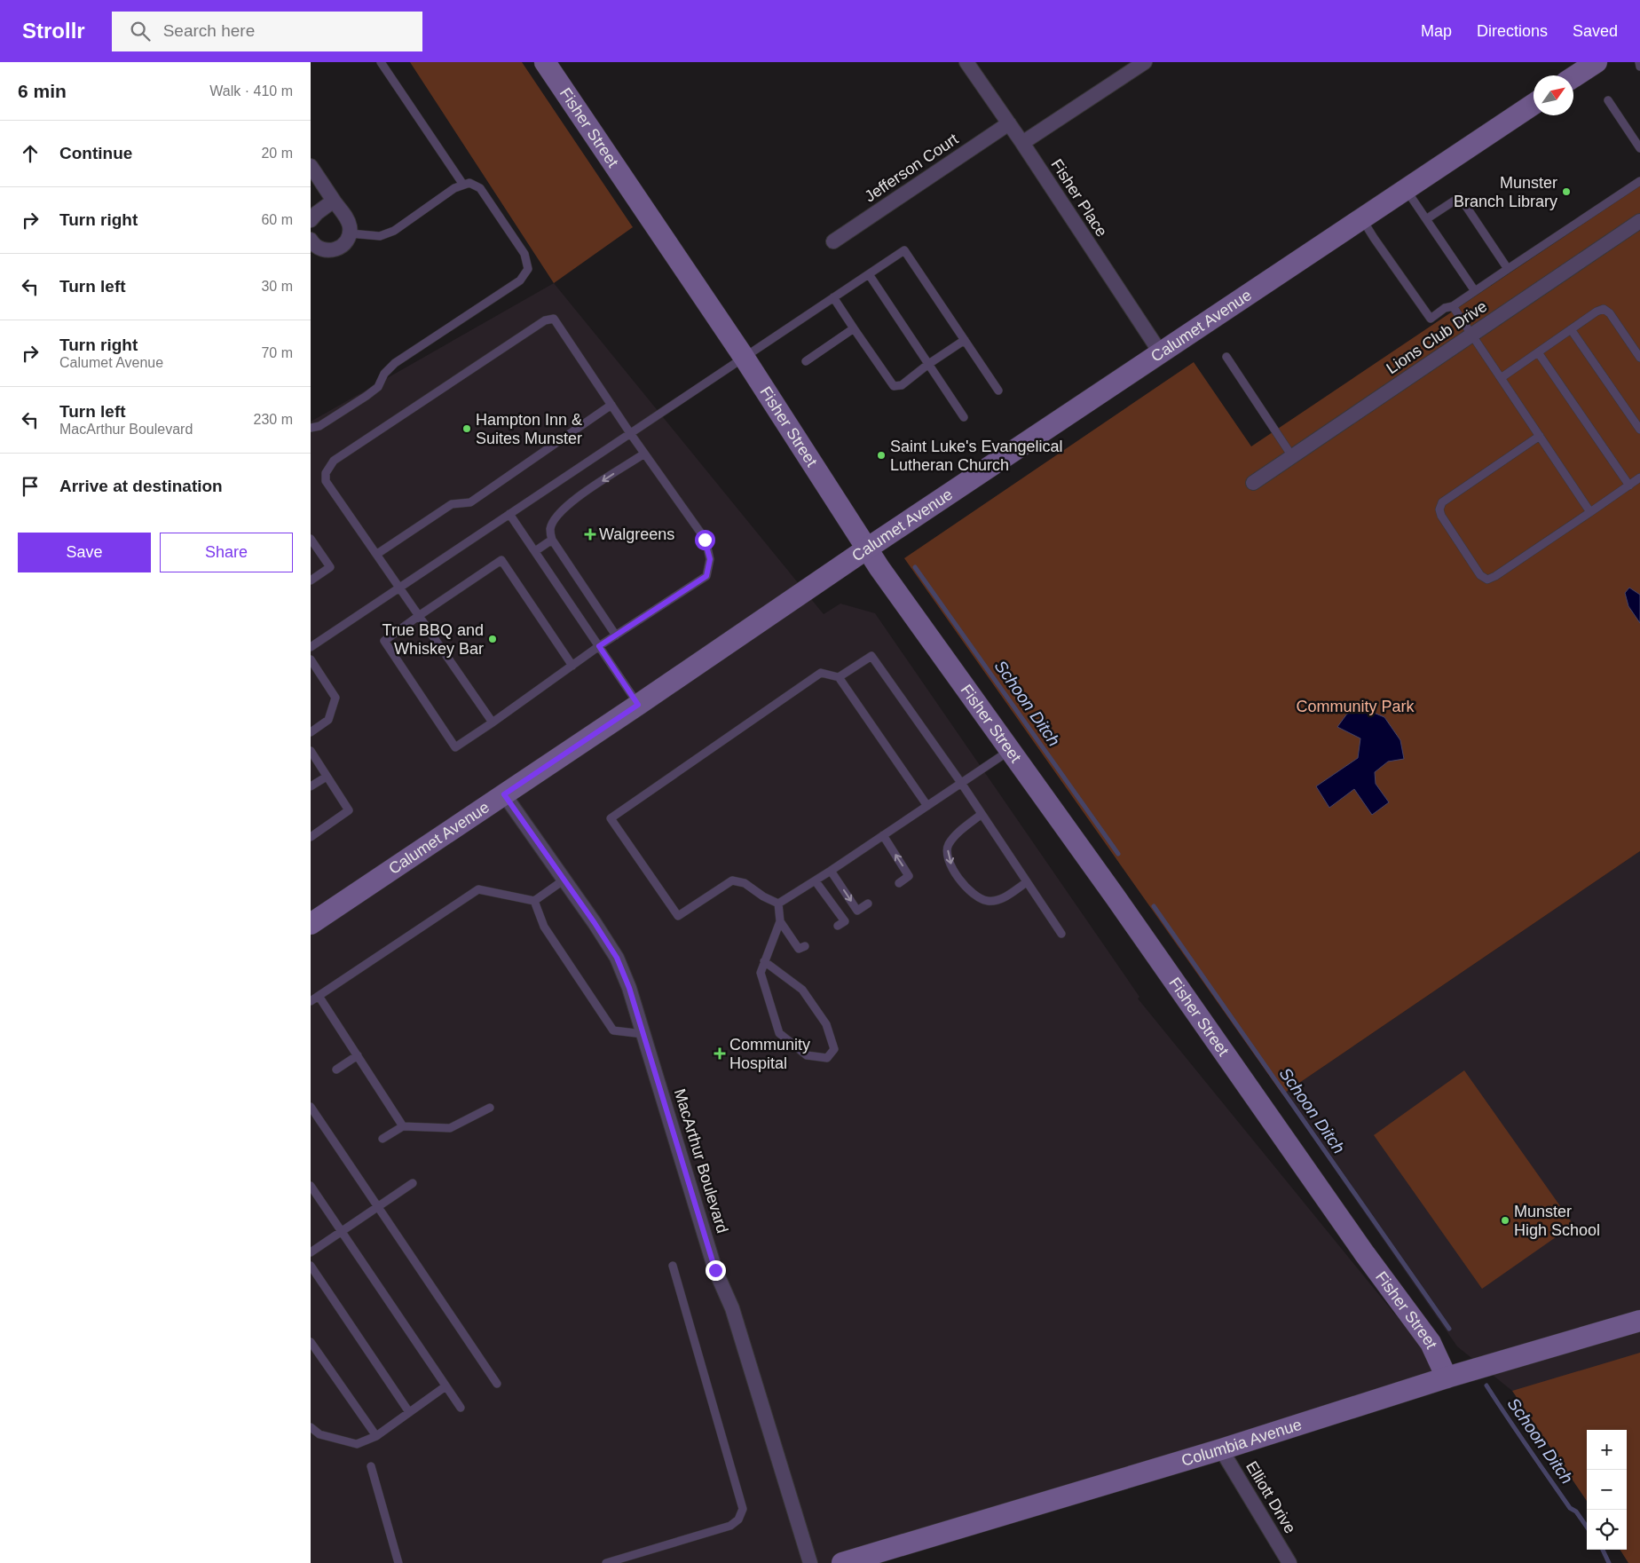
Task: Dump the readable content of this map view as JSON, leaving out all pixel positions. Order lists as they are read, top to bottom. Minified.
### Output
{"streets":{"street":["Fisher Street","Jefferson Court","Fisher Place","Calumet Avenue","Lions Club Drive","MacArthur Boulevard","Columbia Avenue","Elliott Drive"]},"crossings":[["Fisher Street","Calumet Avenue"],["Fisher Street","Columbia Avenue"],["Jefferson Court","Fisher Place"],["Fisher Place","Calumet Avenue"],["Calumet Avenue","MacArthur Boulevard"],["Columbia Avenue","Elliott Drive"]],"water":["Schoon Ditch"],"parks":["Community Park"],"places":{"other":["Munster Branch Library","Hampton Inn & Suites Munster","Saint Luke's Evangelical Lutheran Church","True BBQ and Whiskey Bar","Munster High School"],"health":["Walgreens","Community Hospital"]},"north":"top right","page":{"header":"Strollr","search":"Search here","nav":["Map","Directions","Saved"],"heading":["6 min","Walk · 410 m"],"list":[["Continue","20 m"],["Turn right","60 m"],["Turn left","30 m"],["Turn right","Calumet Avenue","70 m"],["Turn left","MacArthur Boulevard","230 m"],"Arrive at destination"],"buttons":["Save","Share"],"map_buttons":["+","−"]}}
